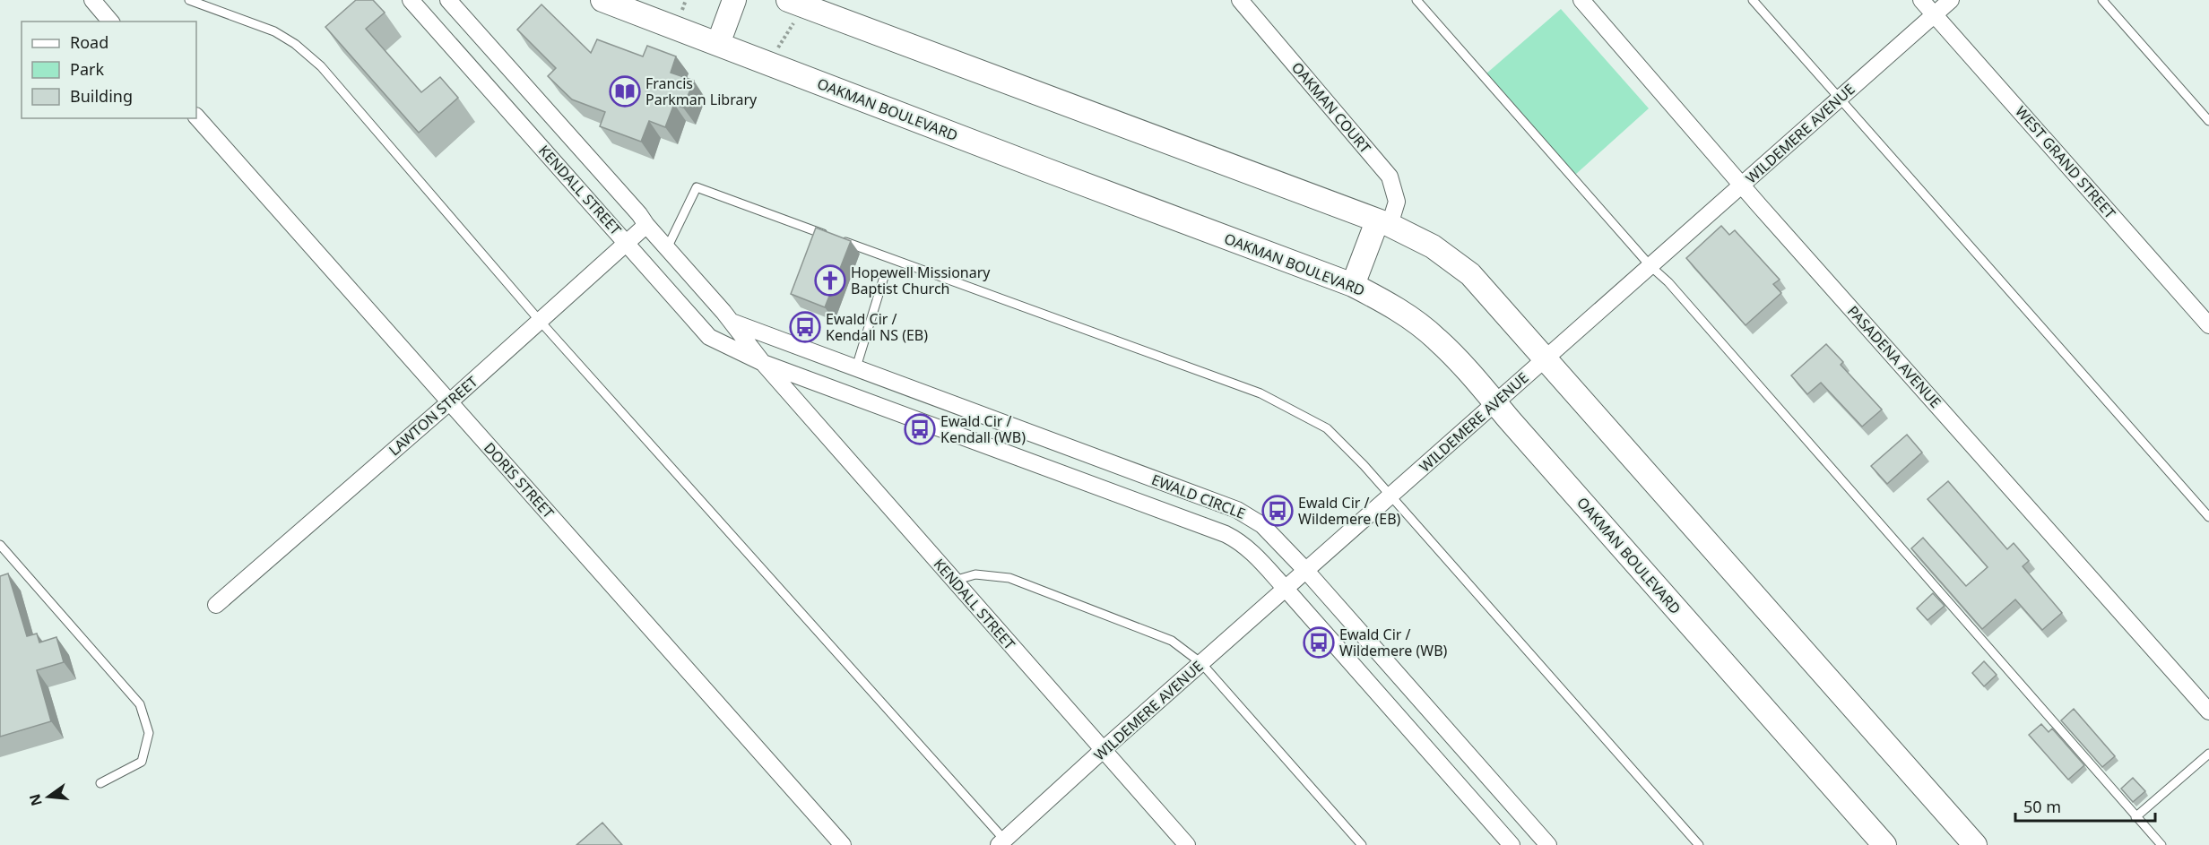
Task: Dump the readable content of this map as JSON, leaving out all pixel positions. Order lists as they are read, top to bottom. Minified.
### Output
{"streets":{"street":["OAKMAN COURT","OAKMAN BOULEVARD","WILDEMERE AVENUE","WEST GRAND STREET","KENDALL STREET","PASADENA AVENUE","LAWTON STREET","DORIS STREET","EWALD CIRCLE"]},"crossings":[["OAKMAN BOULEVARD","WILDEMERE AVENUE"],["WILDEMERE AVENUE","WEST GRAND STREET"],["WILDEMERE AVENUE","KENDALL STREET"],["WILDEMERE AVENUE","PASADENA AVENUE"],["WILDEMERE AVENUE","EWALD CIRCLE"],["KENDALL STREET","LAWTON STREET"],["KENDALL STREET","EWALD CIRCLE"],["LAWTON STREET","DORIS STREET"]],"places":{"library":["Francis Parkman Library"],"church":["Hopewell Missionary Baptist Church"],"bus stop":["Ewald Cir / Kendall NS (EB)","Ewald Cir / Kendall (WB)","Ewald Cir / Wildemere (EB)","Ewald Cir / Wildemere (WB)"]},"legend":["Road","Park","Building"],"scale_bar":"50 m","north":"left"}
